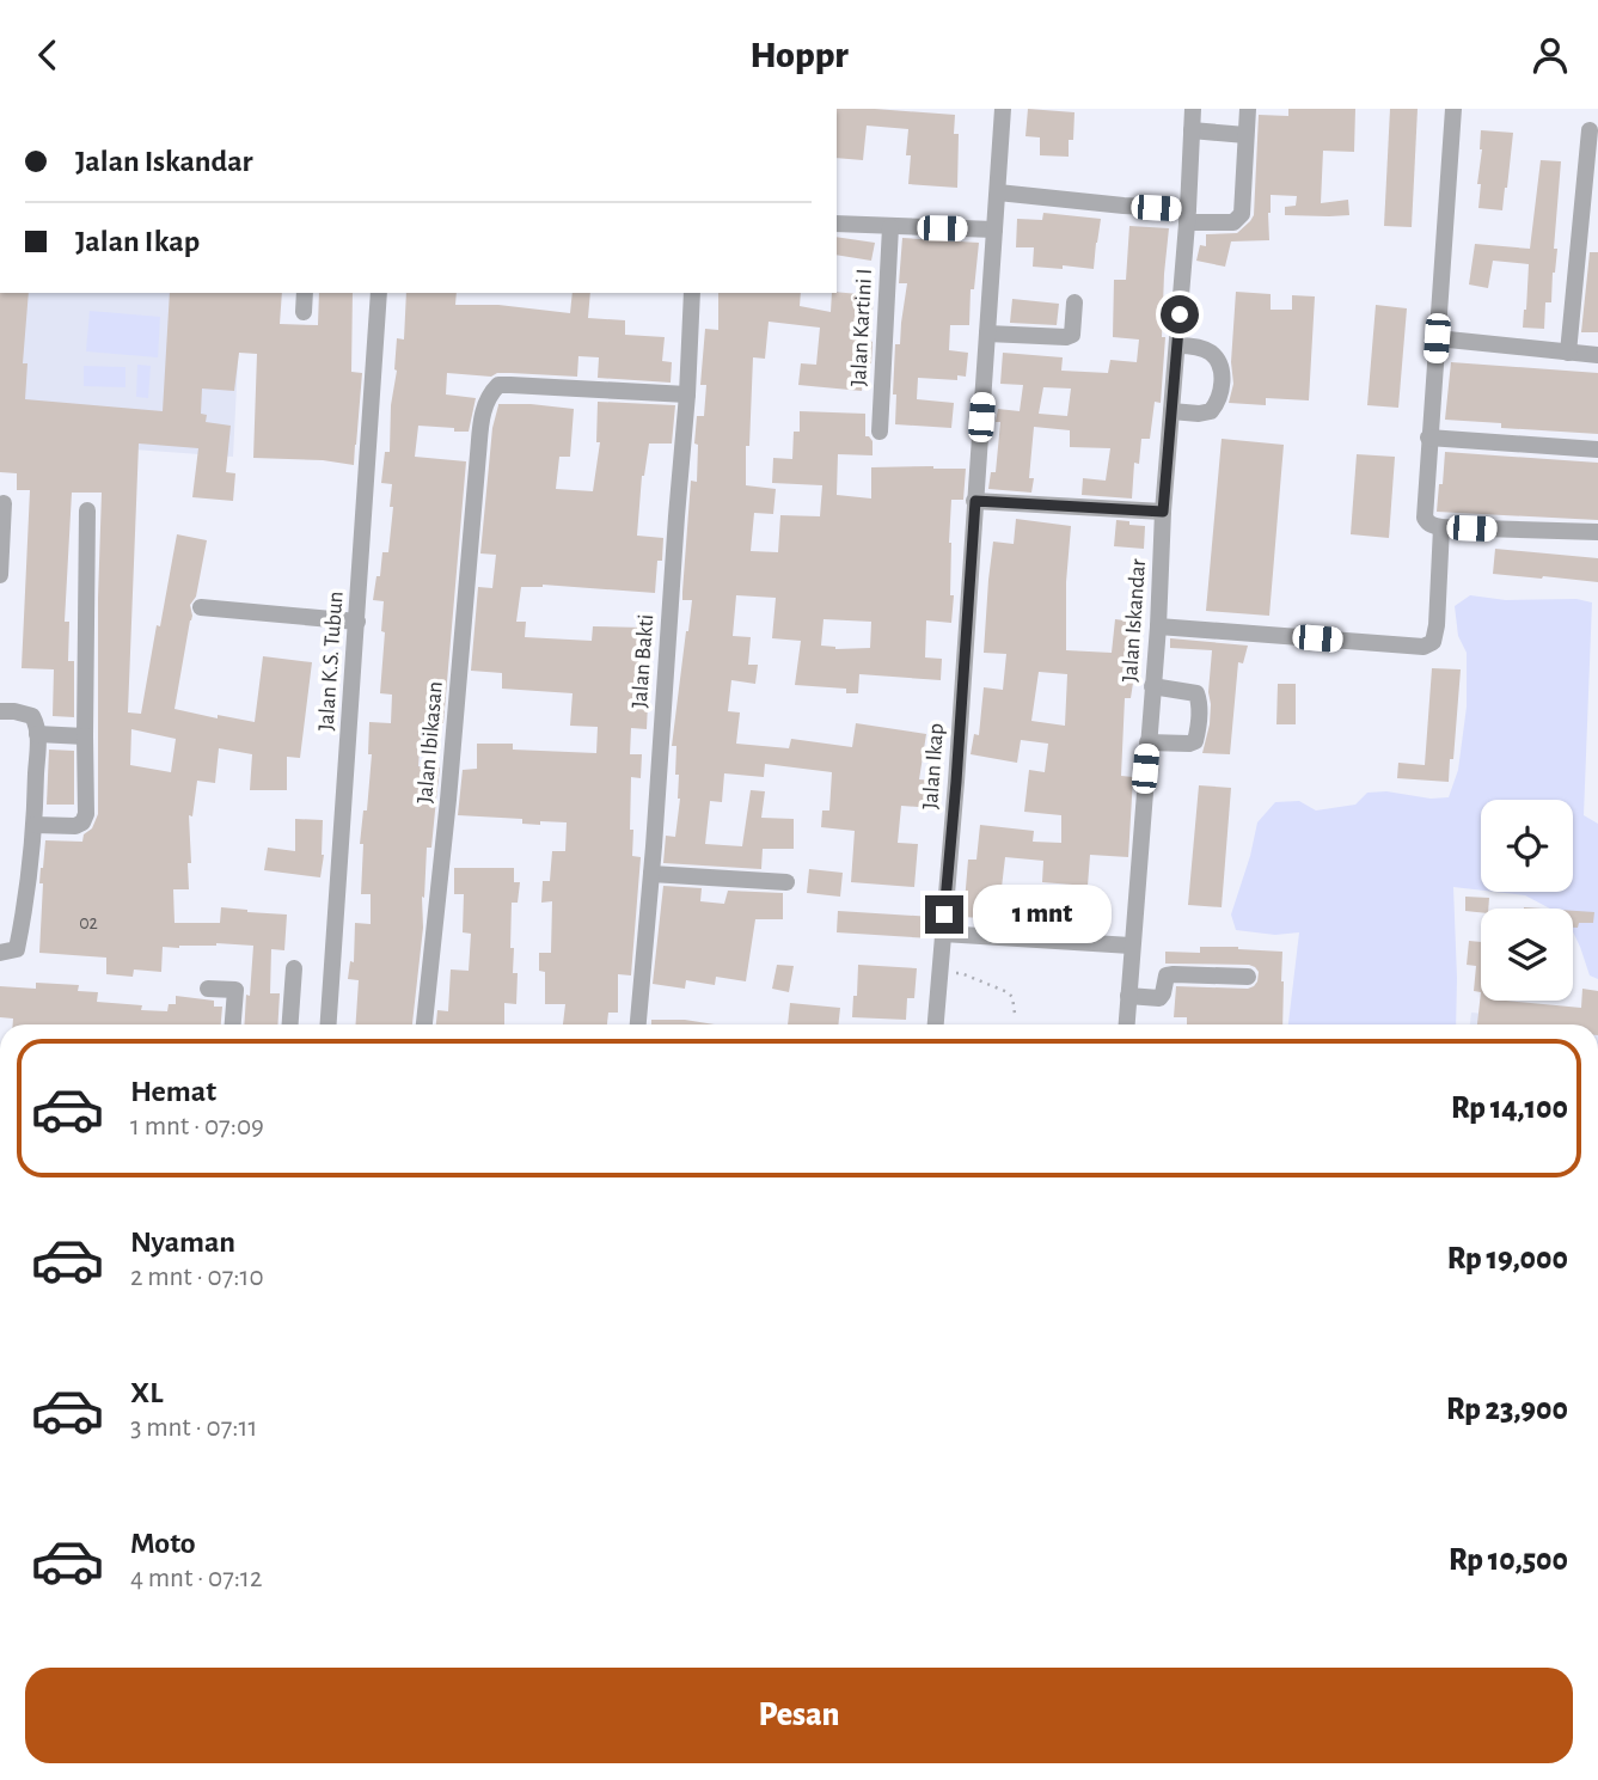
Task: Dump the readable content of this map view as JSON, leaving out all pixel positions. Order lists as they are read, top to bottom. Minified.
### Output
{"streets":{"street":["Jalan Kartini I","Jalan Iskandar","Jalan K.S. Tubun","Jalan Bakti","Jalan Ibikasan","Jalan Ikap"]},"crossings":[["Jalan Bakti","Jalan Ibikasan"]],"house_numbers":["02"],"page":{"header":"Hoppr","banner":["Jalan Iskandar","Jalan Ikap"],"bubble":"1 mnt","list":[{"name":"Hemat","note":"1 mnt · 07:09","value":"Rp 14,100"},{"name":"Nyaman","note":"2 mnt · 07:10","value":"Rp 19,000"},{"name":"XL","note":"3 mnt · 07:11","value":"Rp 23,900"},{"name":"Moto","note":"4 mnt · 07:12","value":"Rp 10,500"}],"buttons":"Pesan"}}
